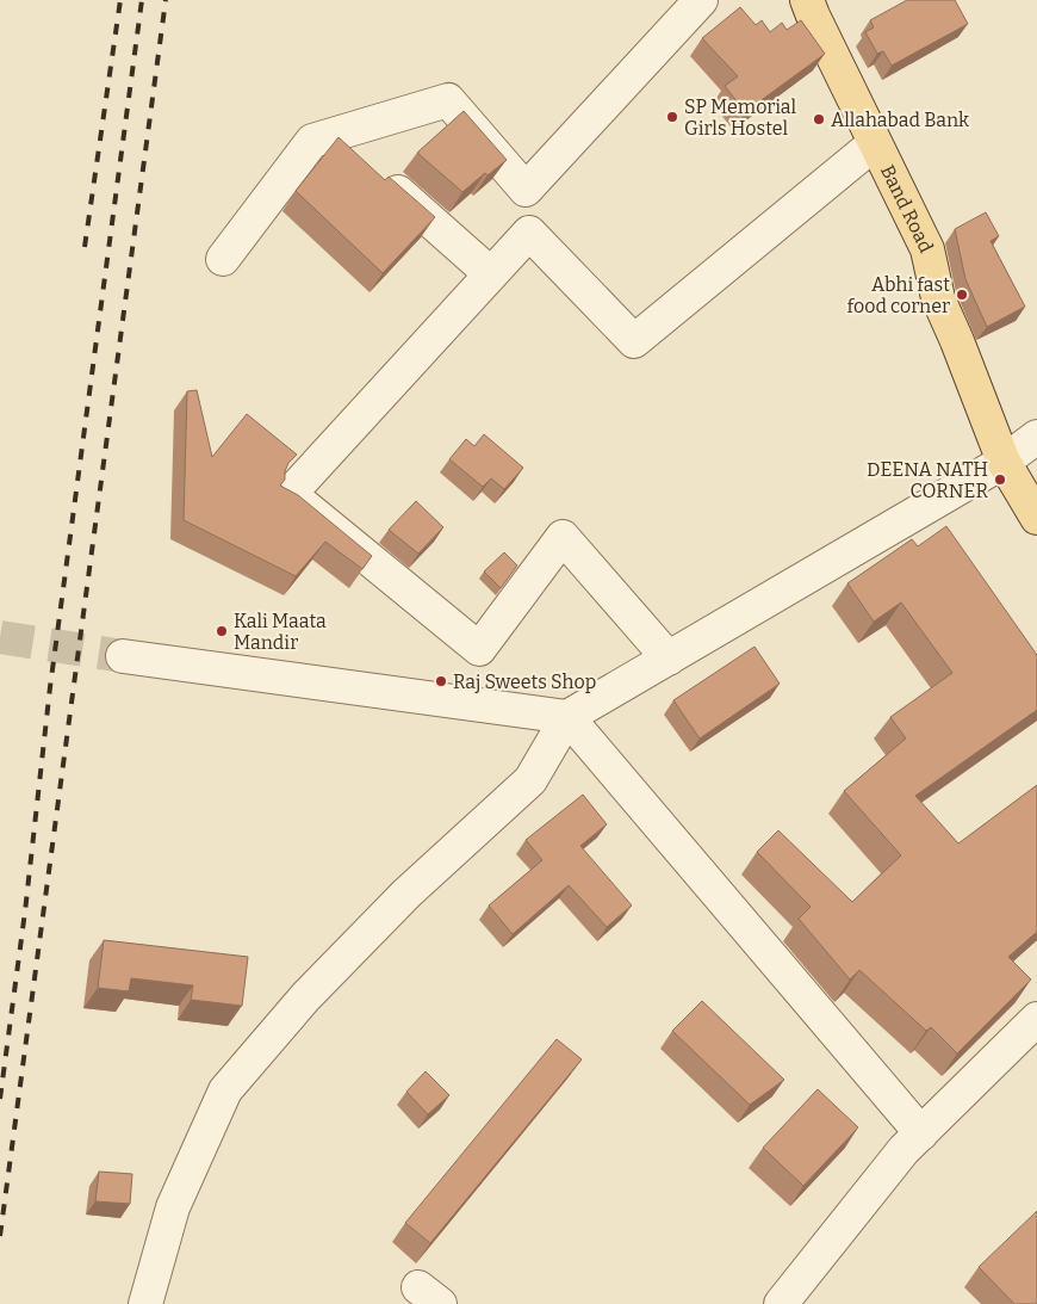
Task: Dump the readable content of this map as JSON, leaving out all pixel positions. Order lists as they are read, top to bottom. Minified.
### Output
{"streets":{"main road":["Band Road"]},"places":["SP Memorial Girls Hostel","Allahabad Bank","Abhi fast food corner","DEENA NATH CORNER","Kali Maata Mandir","Raj Sweets Shop"]}
